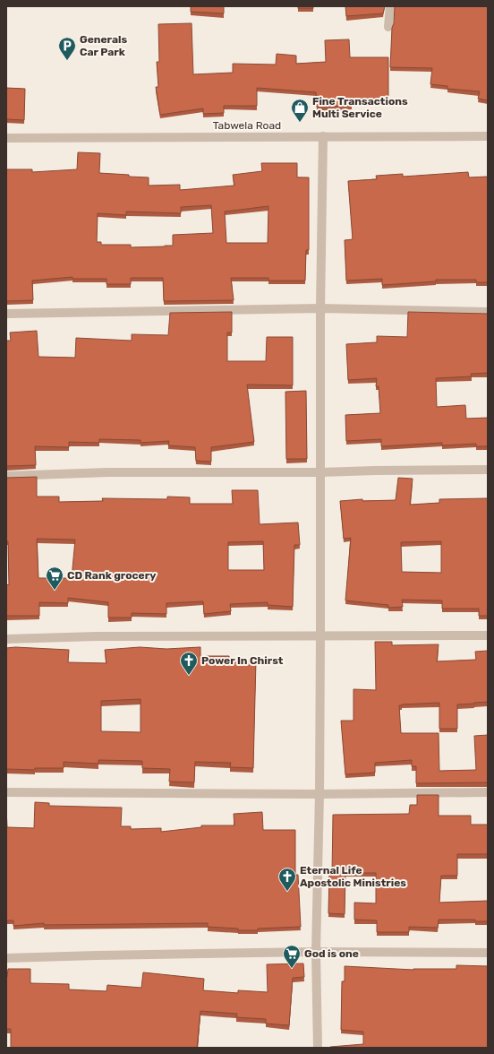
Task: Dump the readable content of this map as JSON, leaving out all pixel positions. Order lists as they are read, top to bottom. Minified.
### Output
{"streets":{"street":["Tabwela Road"]},"places":{"parking":["Generals Car Park"],"shop":["Fine Transactions Multi Service"],"supermarket":["CD Rank grocery","God is one"],"church":["Power In Chirst","Eternal Life Apostolic Ministries"]}}
